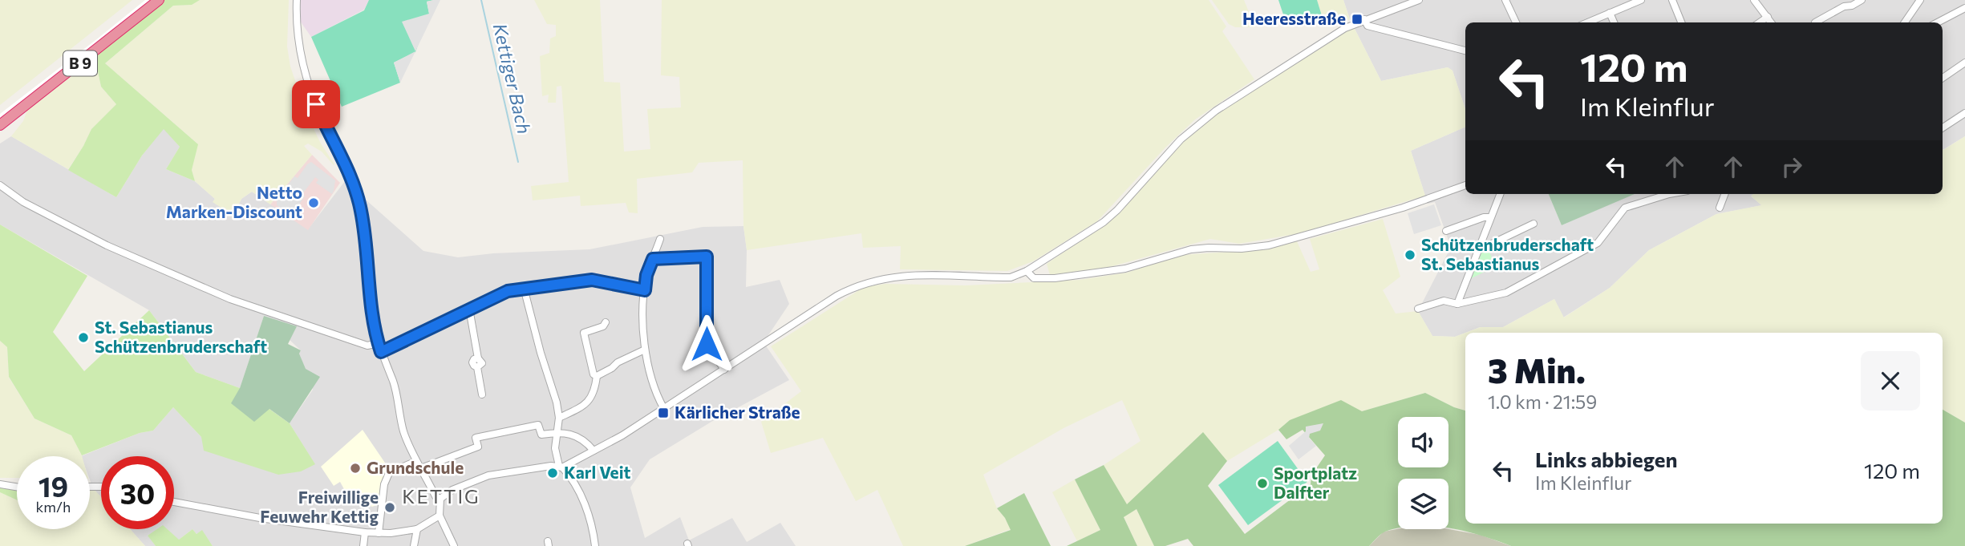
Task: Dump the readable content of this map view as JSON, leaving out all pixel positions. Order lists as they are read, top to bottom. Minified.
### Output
{"streets":{"highway":["B 9"]},"districts":["KETTIG"],"water":["Kettiger Bach"],"places":{"transit":["Heeresstraße","Kärlicher Straße"],"other":["Netto Marken-Discount","Schützenbruderschaft St. Sebastianus","St. Sebastianus Schützenbruderschaft","Grundschule","Karl Veit","Sportplatz Dalfter","Freiwillige Feuwehr Kettig"]},"page":{"turn":["120 m","Im Kleinflur"],"heading":["3 Min.","1.0 km · 21:59"],"list":[{"name":"Links abbiegen","note":"Im Kleinflur","value":"120 m"}],"speed":"19 km/h","limit":"30"}}
